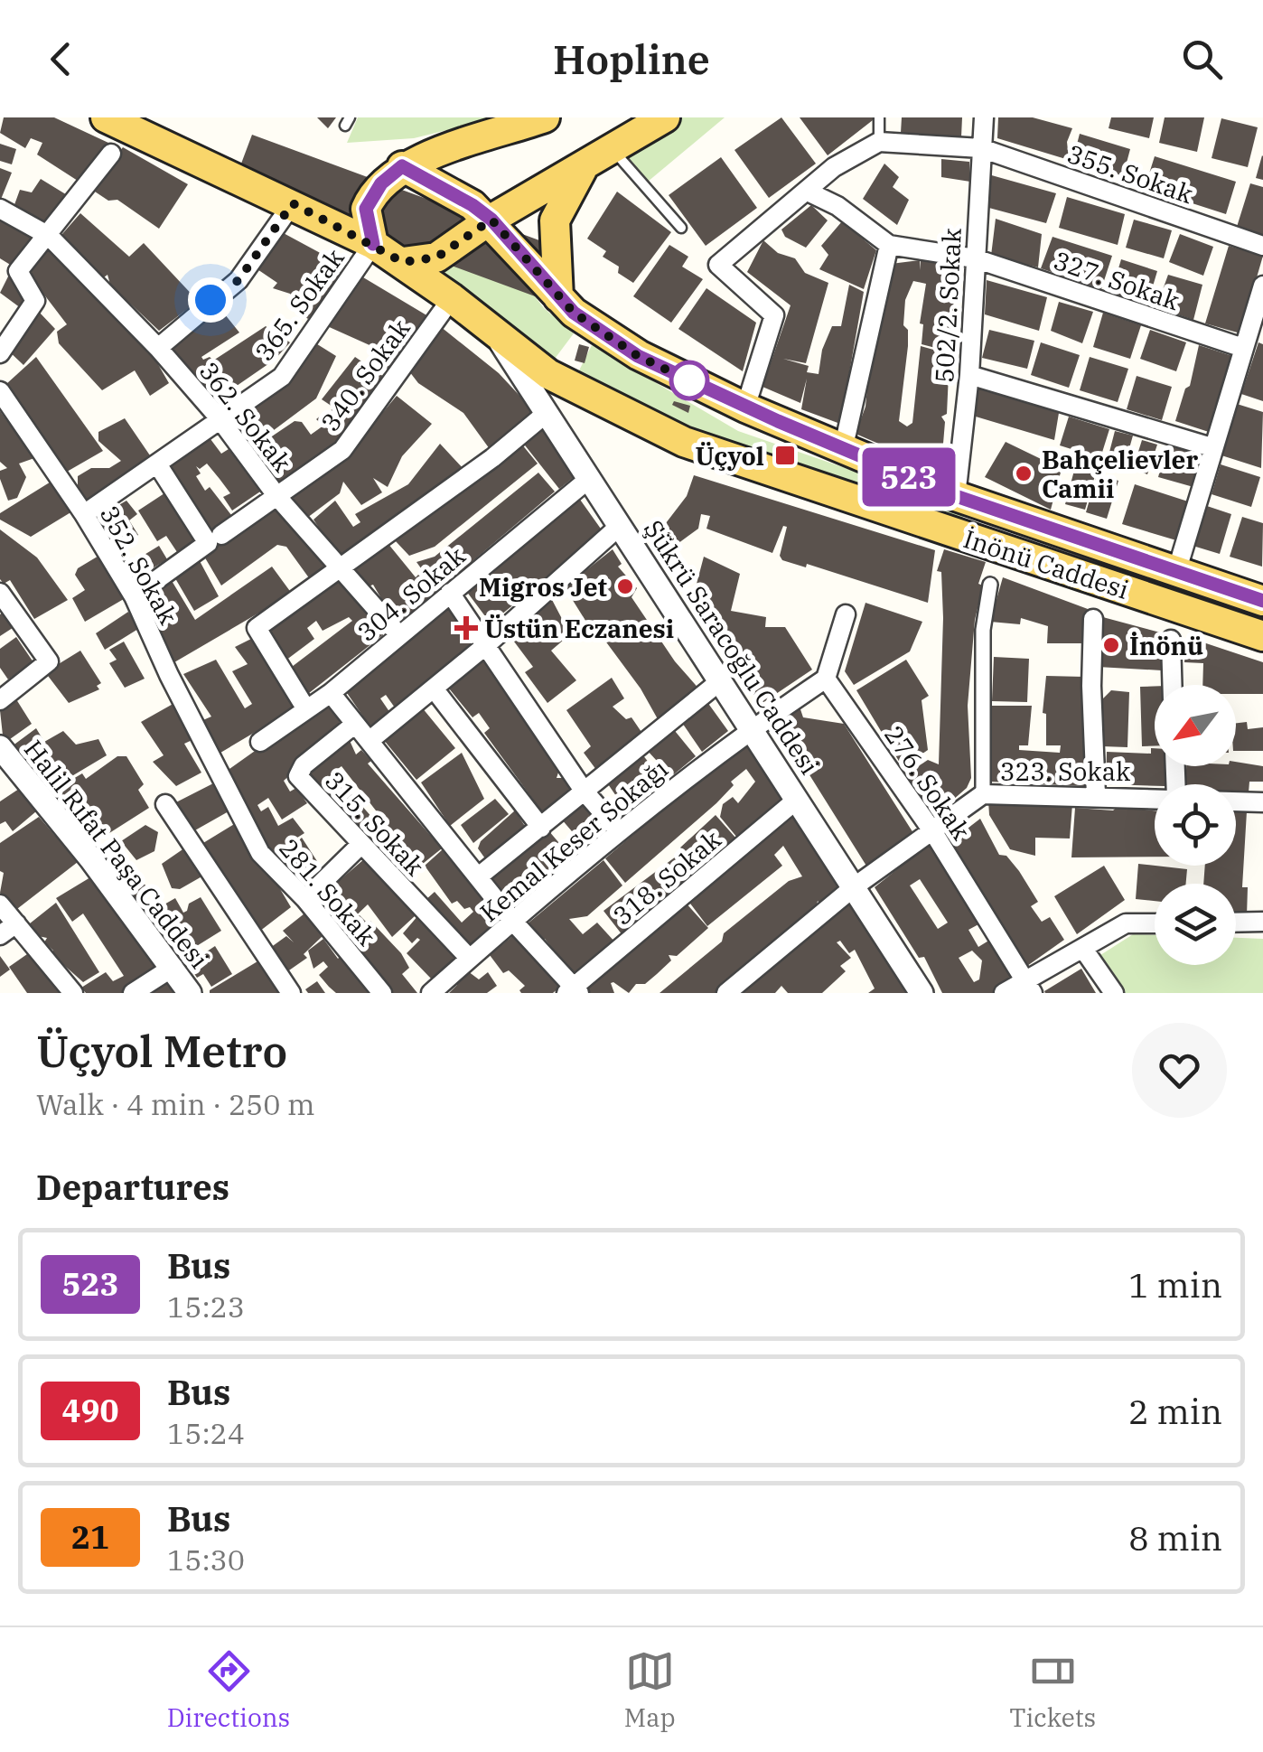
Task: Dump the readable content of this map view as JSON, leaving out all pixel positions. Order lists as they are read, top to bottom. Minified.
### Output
{"streets":{"main road":["İnönü Caddesi"],"street":["355. Sokak","327. Sokak","365. Sokak","502/2. Sokak","340. Sokak","362. Sokak","352. Sokak","304. Sokak","Şükrü Saracoğlu Caddesi","323. Sokak","276. Sokak","315. Sokak","Kemal Keser Sokağı","Halil Rıfat Paşa Caddesi","318. Sokak","281. Sokak"]},"crossings":[["355. Sokak","502/2. Sokak"],["327. Sokak","502/2. Sokak"],["365. Sokak","362. Sokak"],["365. Sokak","İnönü Caddesi"],["365. Sokak","352. Sokak"],["502/2. Sokak","İnönü Caddesi"],["340. Sokak","362. Sokak"],["340. Sokak","İnönü Caddesi"],["340. Sokak","352. Sokak"],["362. Sokak","304. Sokak"],["İnönü Caddesi","Şükrü Saracoğlu Caddesi"],["352. Sokak","281. Sokak"],["304. Sokak","Şükrü Saracoğlu Caddesi"],["Şükrü Saracoğlu Caddesi","323. Sokak"],["Şükrü Saracoğlu Caddesi","Kemal Keser Sokağı"],["Şükrü Saracoğlu Caddesi","318. Sokak"],["323. Sokak","276. Sokak"],["315. Sokak","Kemal Keser Sokağı"]],"places":{"transit":["Üçyol"],"other":["Bahçelievler Camii","Migros Jet","İnönü"],"health":["Üstün Eczanesi"]},"lines":["bus line 523"],"north":"bottom left","page":{"header":"Hopline","on_map":"523","heading":[["Üçyol Metro","Walk · 4 min · 250 m"],"Departures"],"list":[{"mark":"523","name":"Bus","note":"15:23","value":"1 min"},{"mark":"490","name":"Bus","note":"15:24","value":"2 min"},{"mark":"21","name":"Bus","note":"15:30","value":"8 min"}],"tabs":["Directions","Map","Tickets"]}}
